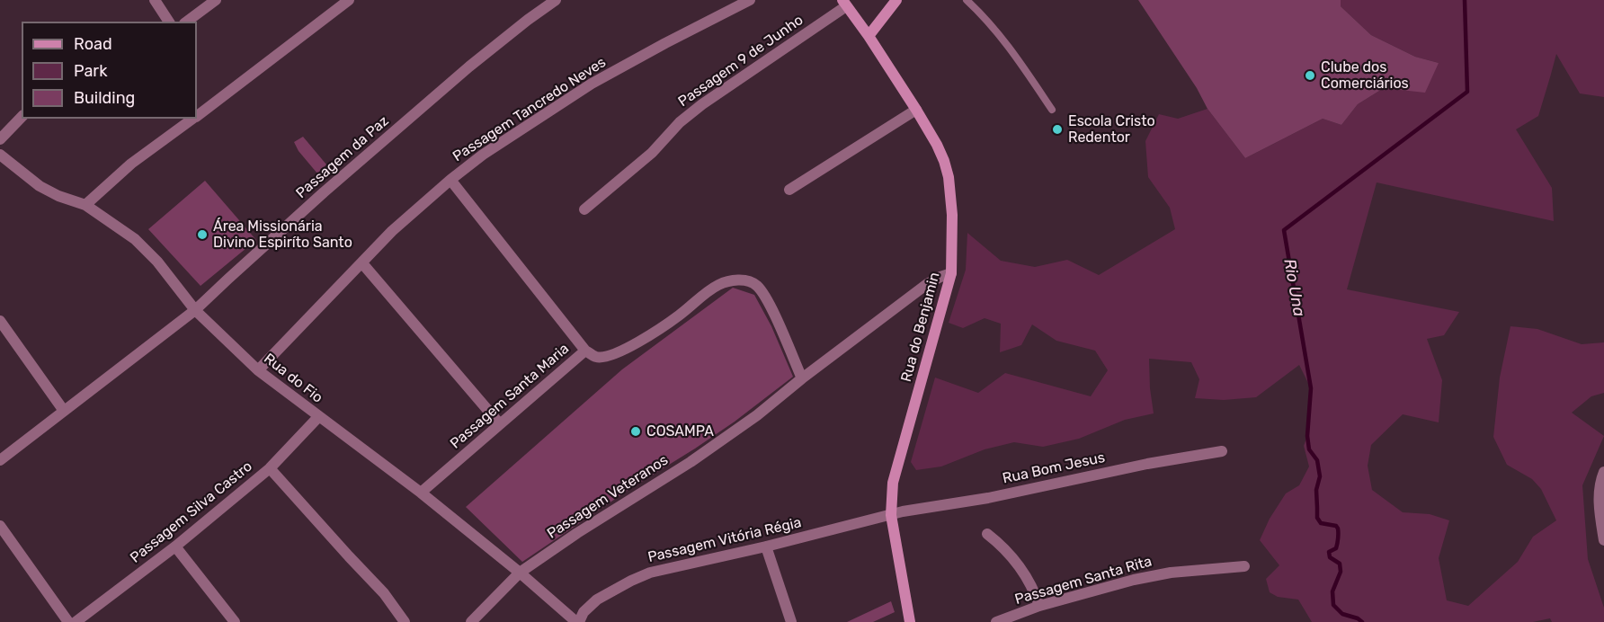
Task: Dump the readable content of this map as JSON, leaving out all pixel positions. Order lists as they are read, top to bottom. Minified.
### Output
{"streets":{"main road":["Rua do Benjamin"],"street":["Passagem 9 de Junho","Passagem Tancredo Neves","Passagem da Paz","Rua do Fio","Passagem Santa Maria","Rua Bom Jesus","Passagem Veteranos","Passagem Silva Castro","Passagem Vitória Régia","Passagem Santa Rita"]},"crossings":[["Passagem 9 de Junho","Rua do Benjamin"],["Passagem Tancredo Neves","Rua do Fio"],["Passagem da Paz","Rua do Fio"],["Rua do Benjamin","Rua Bom Jesus"],["Rua do Benjamin","Passagem Veteranos"],["Rua do Benjamin","Passagem Vitória Régia"],["Rua do Fio","Passagem Santa Maria"],["Rua do Fio","Passagem Veteranos"],["Rua do Fio","Passagem Silva Castro"],["Rua do Fio","Passagem Vitória Régia"],["Passagem Santa Maria","Passagem Veteranos"],["Rua Bom Jesus","Passagem Vitória Régia"]],"water":["Rio Una"],"places":["Clube dos Comerciários","Escola Cristo Redentor","Área Missionária Divino Espiríto Santo","COSAMPA"],"legend":["Road","Park","Building"]}
